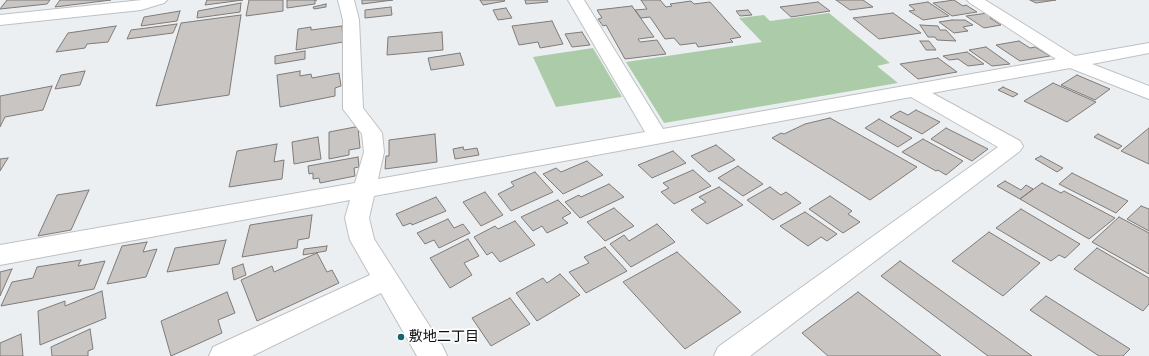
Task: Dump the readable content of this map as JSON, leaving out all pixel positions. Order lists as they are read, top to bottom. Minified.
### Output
{"places":["敷地二丁目"]}
